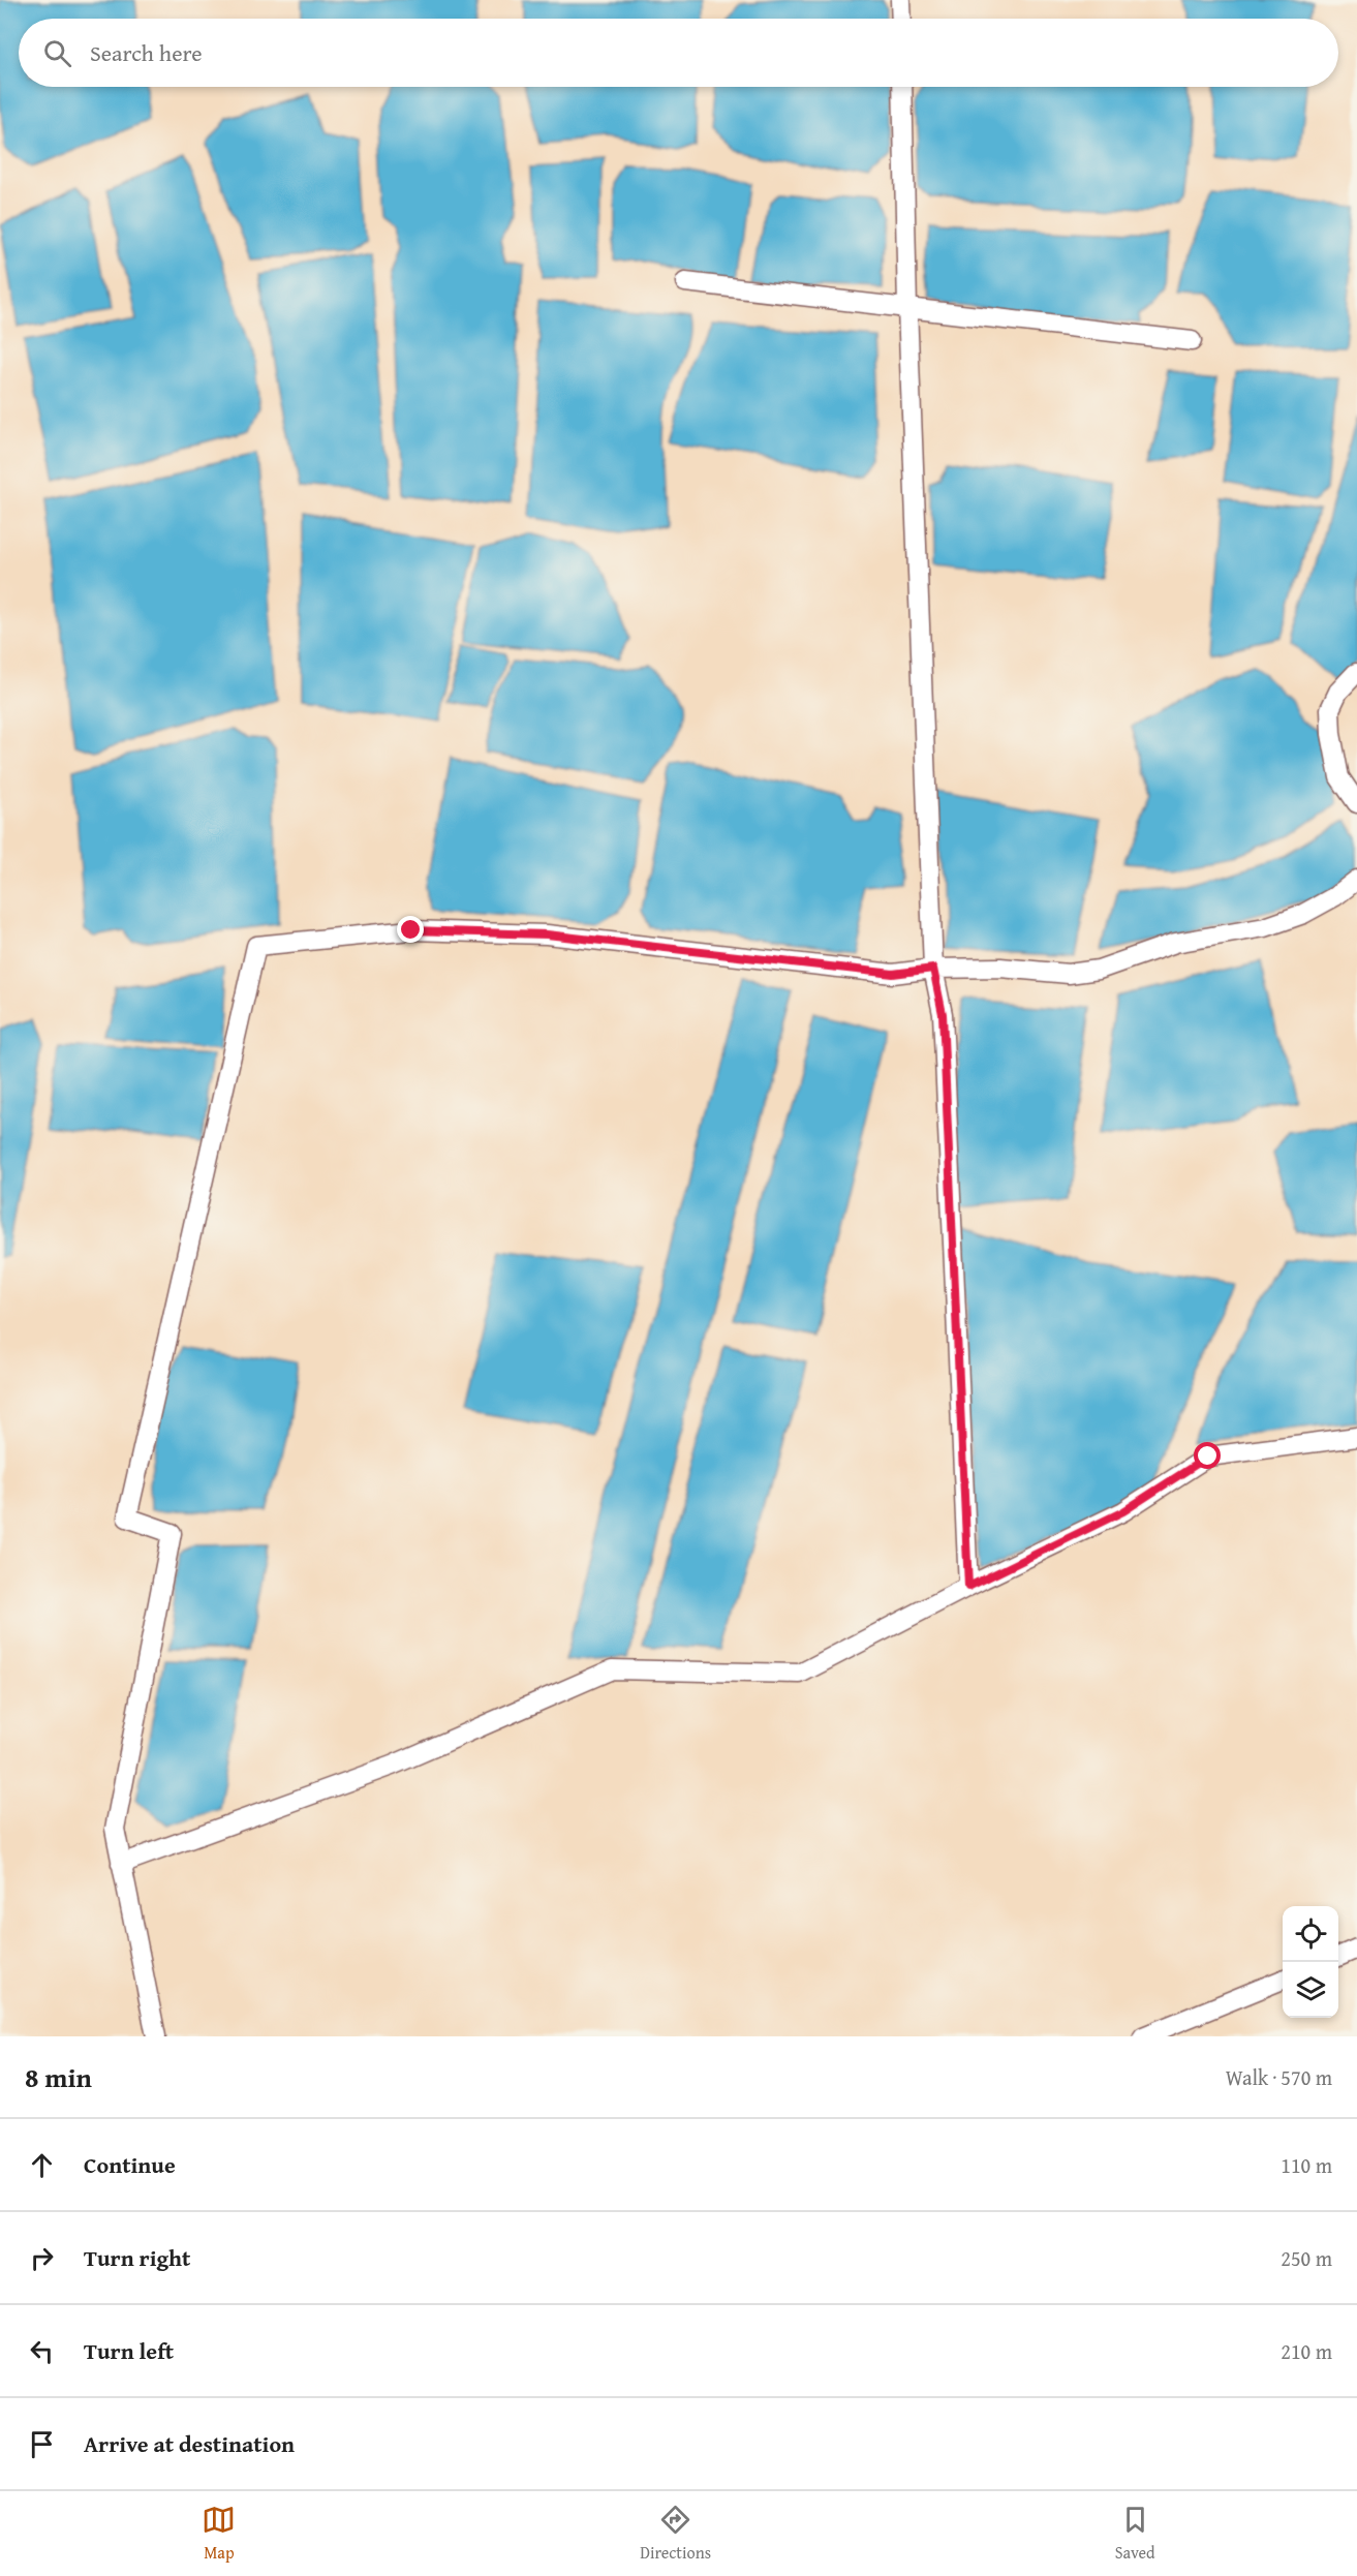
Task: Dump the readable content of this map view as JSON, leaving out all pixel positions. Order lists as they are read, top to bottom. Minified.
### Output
{"page":{"search":"Search here","heading":["8 min","Walk · 570 m"],"list":[["Continue","110 m"],["Turn right","250 m"],["Turn left","210 m"],"Arrive at destination"],"nav":["Map","Directions","Saved"]}}
